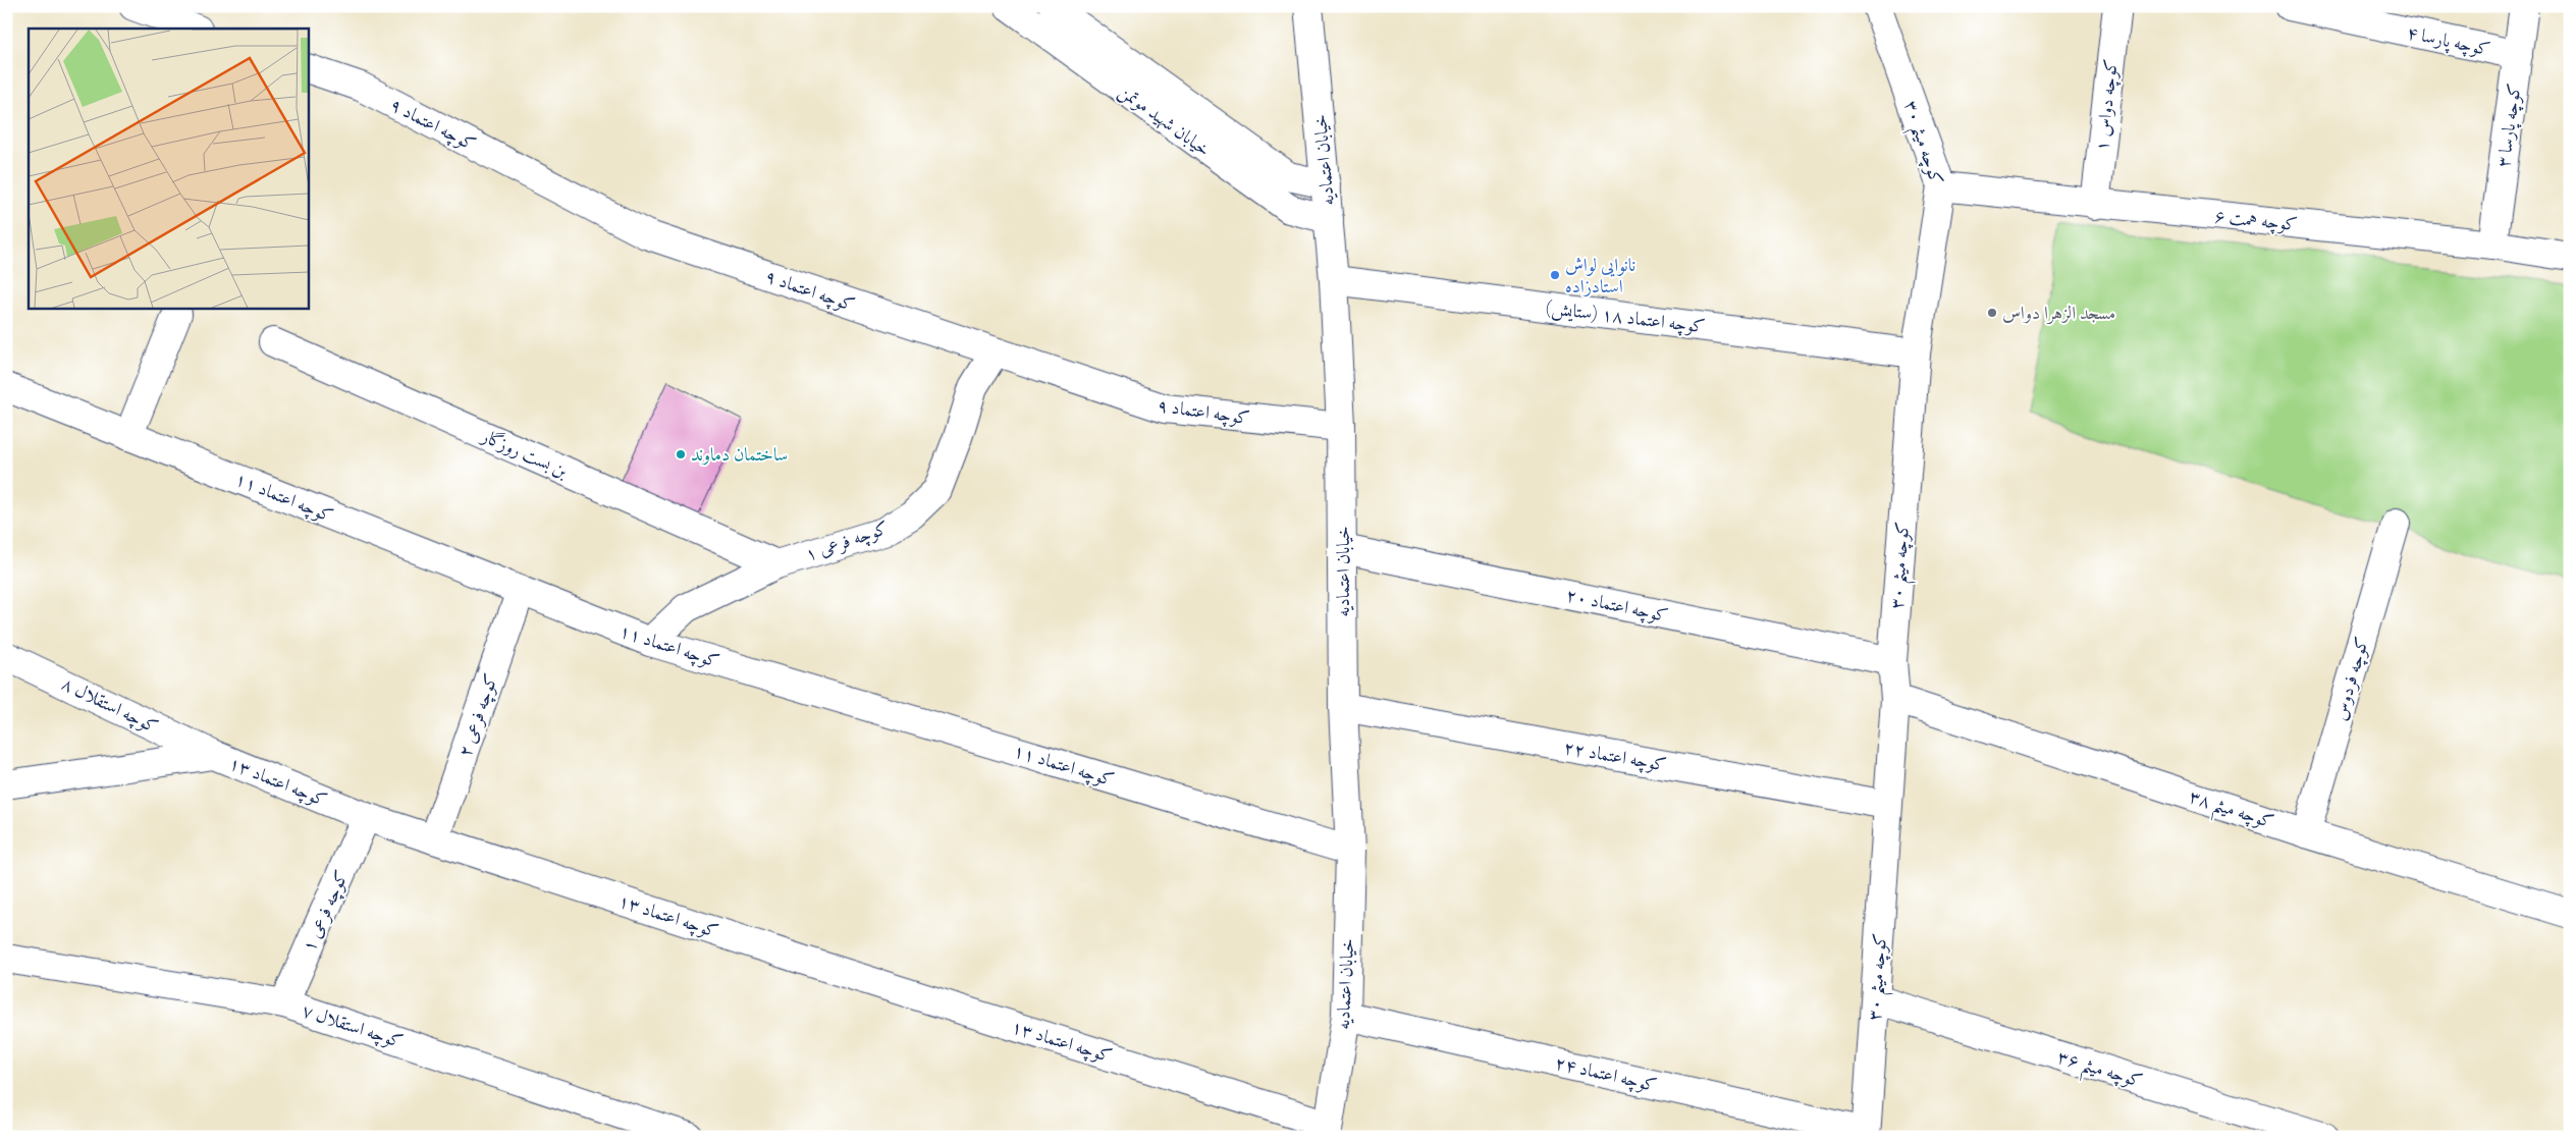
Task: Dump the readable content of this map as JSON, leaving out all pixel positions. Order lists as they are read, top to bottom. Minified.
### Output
{"streets":{"street":["کوچه پارسا ۴","کوچه دواس ۱","خیابان شهید موتمن","کوچه اعتماد ۹","کوچه پارسا ۳","کوچه میثم ۳۰","خیابان اعتمادیه","کوچه همت ۶","کوچه اعتماد ۱۸ (ستایش)","بن بست روزگار","کوچه اعتماد ۱۱","کوچه فرعی ۱","کوچه اعتماد ۲۰","کوچه فردوس","کوچه استقلال ۸","کوچه فرعی ۲","کوچه اعتماد ۲۲","کوچه اعتماد ۱۳","کوچه میثم ۳۸","کوچه استقلال ۷","کوچه میثم ۳۶","کوچه اعتماد ۲۴"]},"crossings":[["کوچه پارسا ۴","کوچه پارسا ۳"],["کوچه دواس ۱","کوچه همت ۶"],["خیابان شهید موتمن","خیابان اعتمادیه"],["کوچه اعتماد ۹","خیابان اعتمادیه"],["کوچه اعتماد ۹","کوچه فرعی ۱"],["کوچه پارسا ۳","کوچه همت ۶"],["کوچه میثم ۳۰","کوچه همت ۶"],["کوچه میثم ۳۰","کوچه اعتماد ۱۸ (ستایش)"],["کوچه میثم ۳۰","کوچه اعتماد ۲۰"],["کوچه میثم ۳۰","کوچه اعتماد ۲۲"],["کوچه میثم ۳۰","کوچه میثم ۳۸"],["کوچه میثم ۳۰","کوچه میثم ۳۶"],["کوچه میثم ۳۰","کوچه اعتماد ۲۴"],["خیابان اعتمادیه","کوچه اعتماد ۱۸ (ستایش)"],["خیابان اعتمادیه","کوچه اعتماد ۱۱"],["خیابان اعتمادیه","کوچه اعتماد ۲۰"],["خیابان اعتمادیه","کوچه اعتماد ۲۲"],["خیابان اعتمادیه","کوچه اعتماد ۱۳"],["خیابان اعتمادیه","کوچه اعتماد ۲۴"],["بن بست روزگار","کوچه فرعی ۱"],["کوچه اعتماد ۱۱","کوچه فرعی ۱"],["کوچه اعتماد ۱۱","کوچه فرعی ۲"],["کوچه فرعی ۱","کوچه اعتماد ۱۳"],["کوچه فرعی ۱","کوچه استقلال ۷"],["کوچه فردوس","کوچه میثم ۳۸"],["کوچه استقلال ۸","کوچه اعتماد ۱۳"],["کوچه فرعی ۲","کوچه اعتماد ۱۳"]],"places":["نانوایی لواش استادزاده","مسجد الزهرا دواس","ساختمان دماوند"]}
